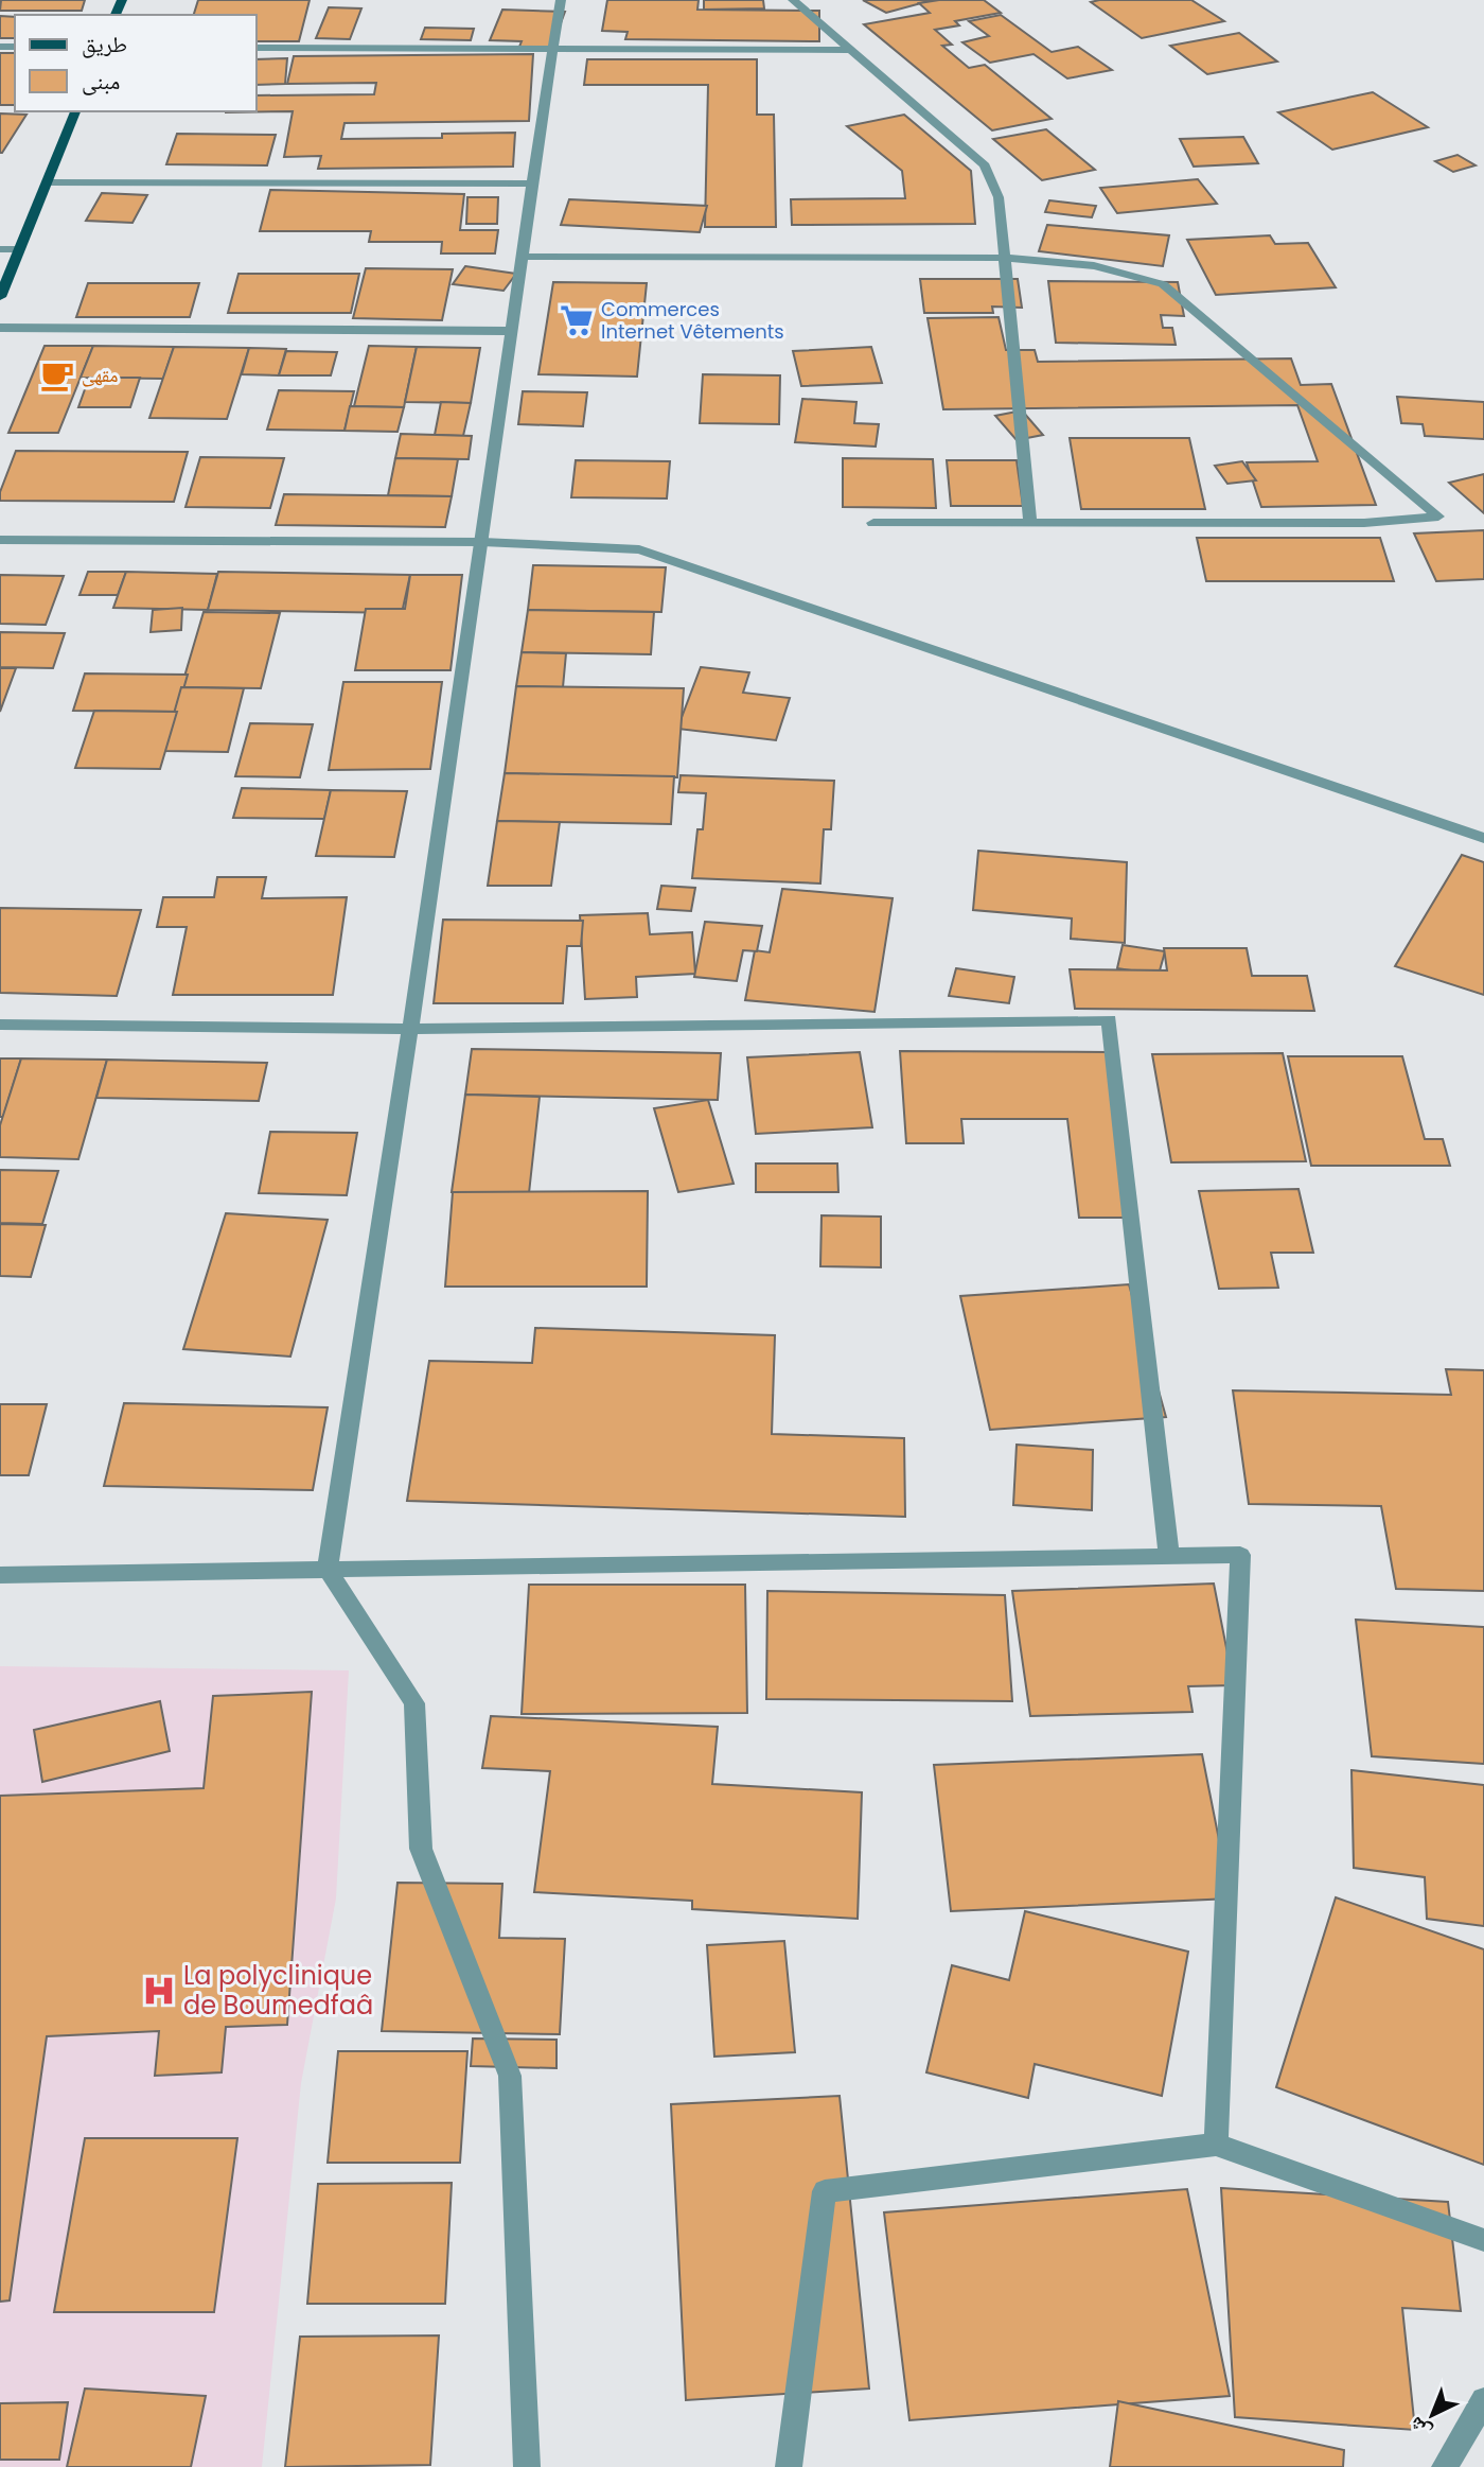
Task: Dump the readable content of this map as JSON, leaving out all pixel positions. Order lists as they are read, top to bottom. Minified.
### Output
{"places":{"supermarket":["Commerces Internet Vêtements"],"cafe":["مقهى"],"hospital":["La polyclinique de Boumedfaâ"]},"legend":["طريق","مبنى"],"north":"bottom left"}
